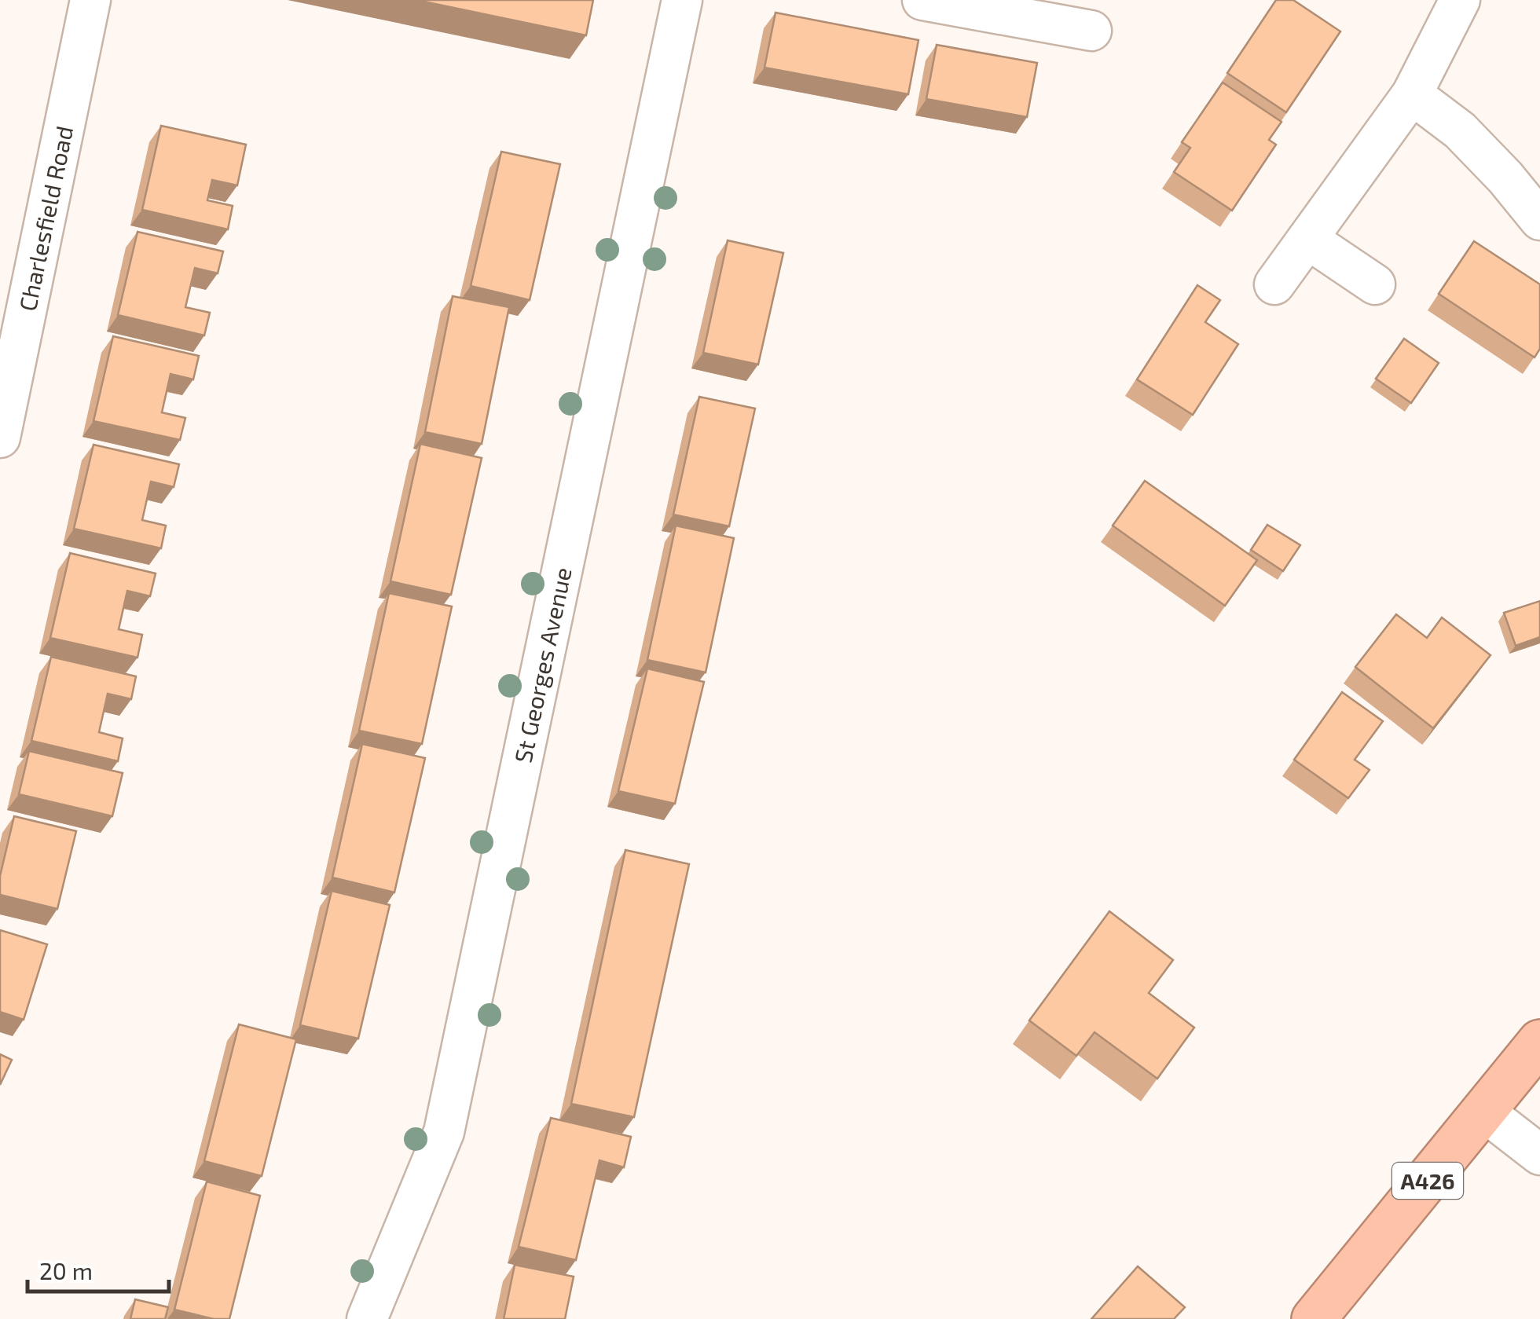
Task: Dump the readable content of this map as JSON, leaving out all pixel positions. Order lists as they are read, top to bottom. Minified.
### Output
{"streets":{"highway":["A426"],"street":["Charlesfield Road","St Georges Avenue"]},"scale_bar":"20 m"}
